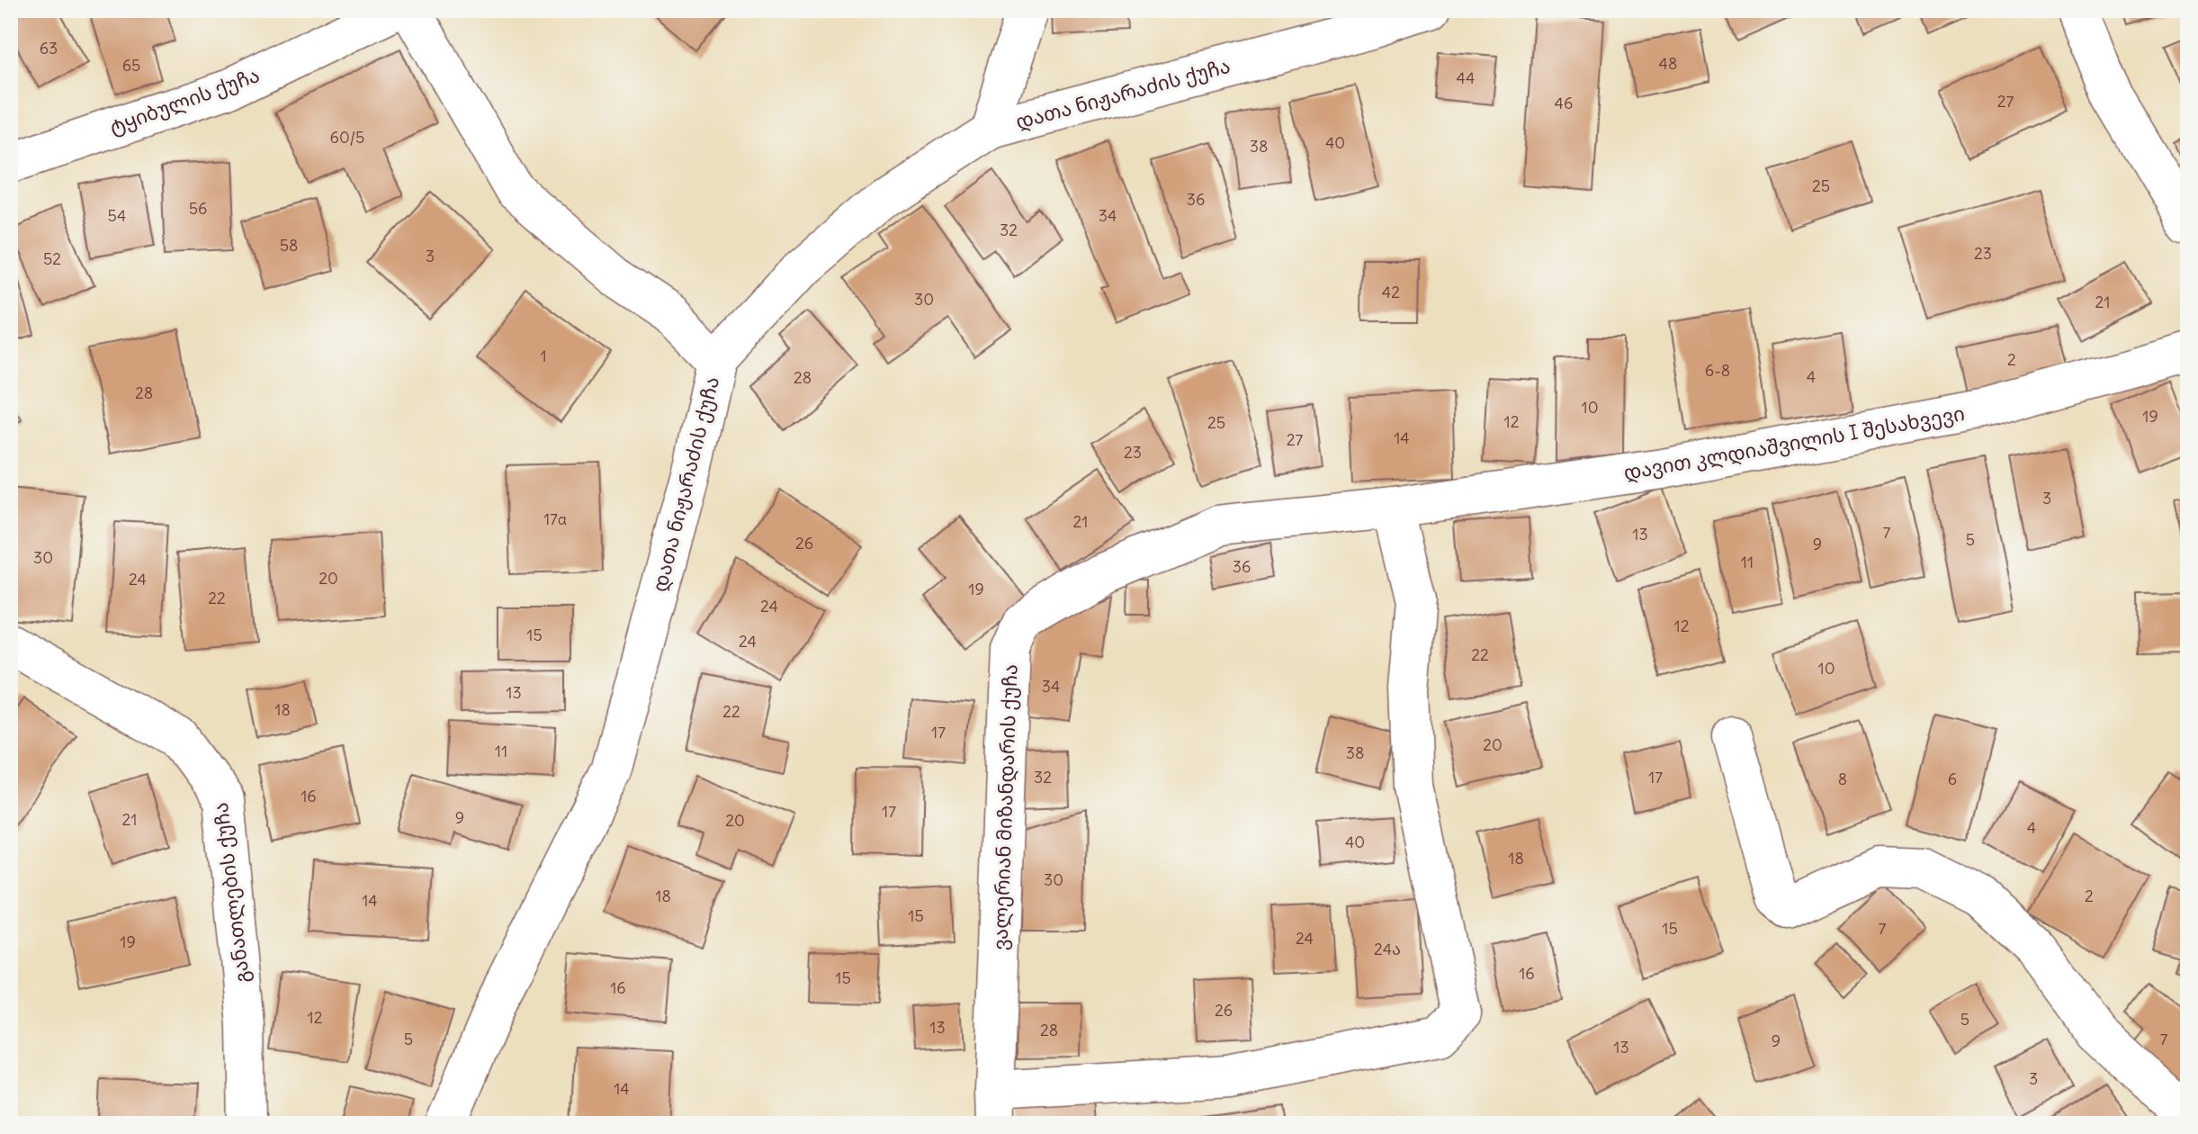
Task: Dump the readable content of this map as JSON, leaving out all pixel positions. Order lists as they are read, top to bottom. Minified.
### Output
{"streets":{"street":["დათა ნიჟარაძის ქუჩა","ტყიბულის ქუჩა","დავით კლდიაშვილის I შესახვევი","ვალერიან მიზანდარის ქუჩა","განათლების ქუჩა"]},"crossings":[["დავით კლდიაშვილის I შესახვევი","ვალერიან მიზანდარის ქუჩა"]],"house_numbers":["63","48","65","44","27","46","60/5","40","38","25","36","56","54","34","32","58","23","3","52","42","30","21","1","2","6-8","4","28","28","10","19","12","25","14","27","23","3","17a","21","7","13","5","26","9","30","11","36","20","24","19","22","24","12","15","24","22","10","34","13","18","22","17","20","11","38","32","17","8","6","16","17","9","21","20","4","40","18","30","18","2","14","15","15","7","24","19","24ა","16","15","16","26","12","5","13","28","5","7","9","13","3","14"]}
